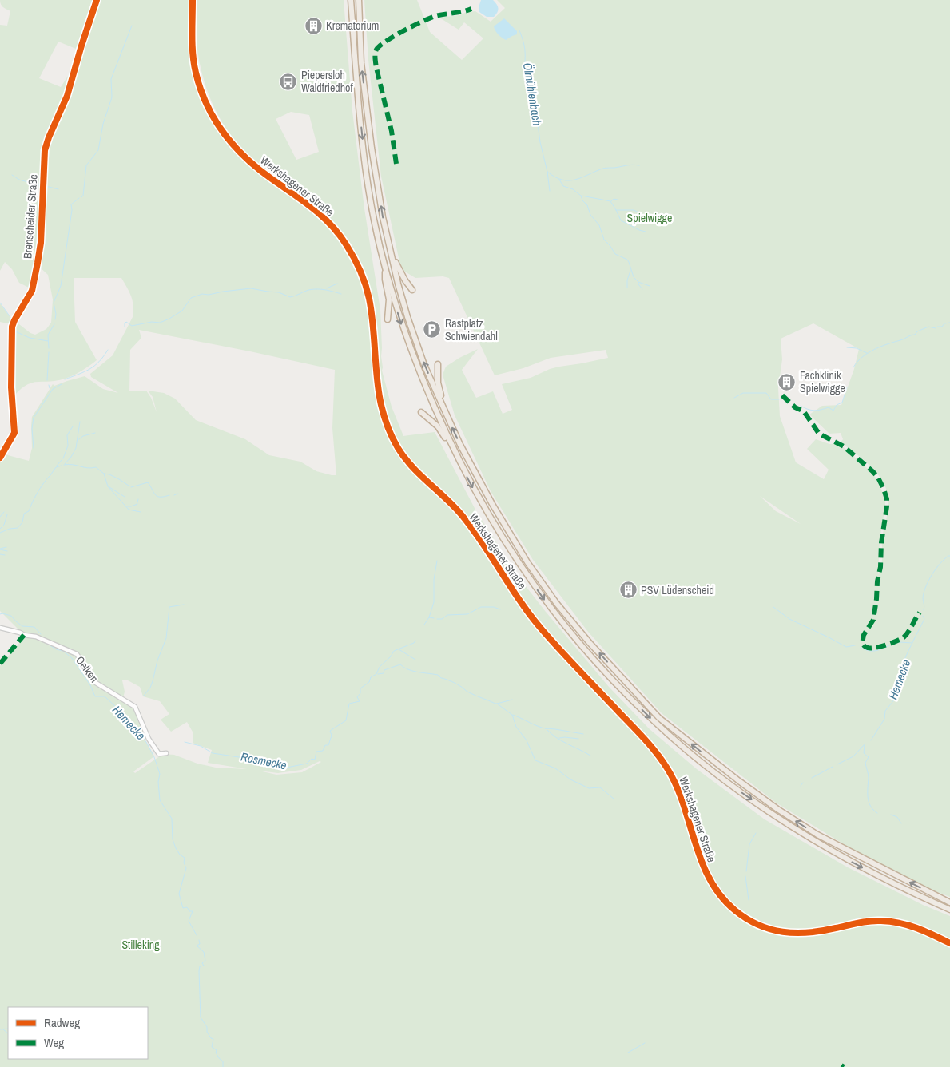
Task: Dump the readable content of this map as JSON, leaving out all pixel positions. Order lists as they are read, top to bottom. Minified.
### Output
{"streets":{"main road":["Werkshagener Straße"],"street":["Brenscheider Straße","Oelken"]},"water":["Ölmühlenbach","Hemecke","Rosmecke"],"parks":["Spielwigge","Stilleking"],"places":{"building":["Krematorium","Fachklinik Spielwigge","PSV Lüdenscheid"],"bus stop":["Piepersloh Waldfriedhof"],"parking":["Rastplatz Schwiendahl"]},"legend":["Radweg","Weg"]}
